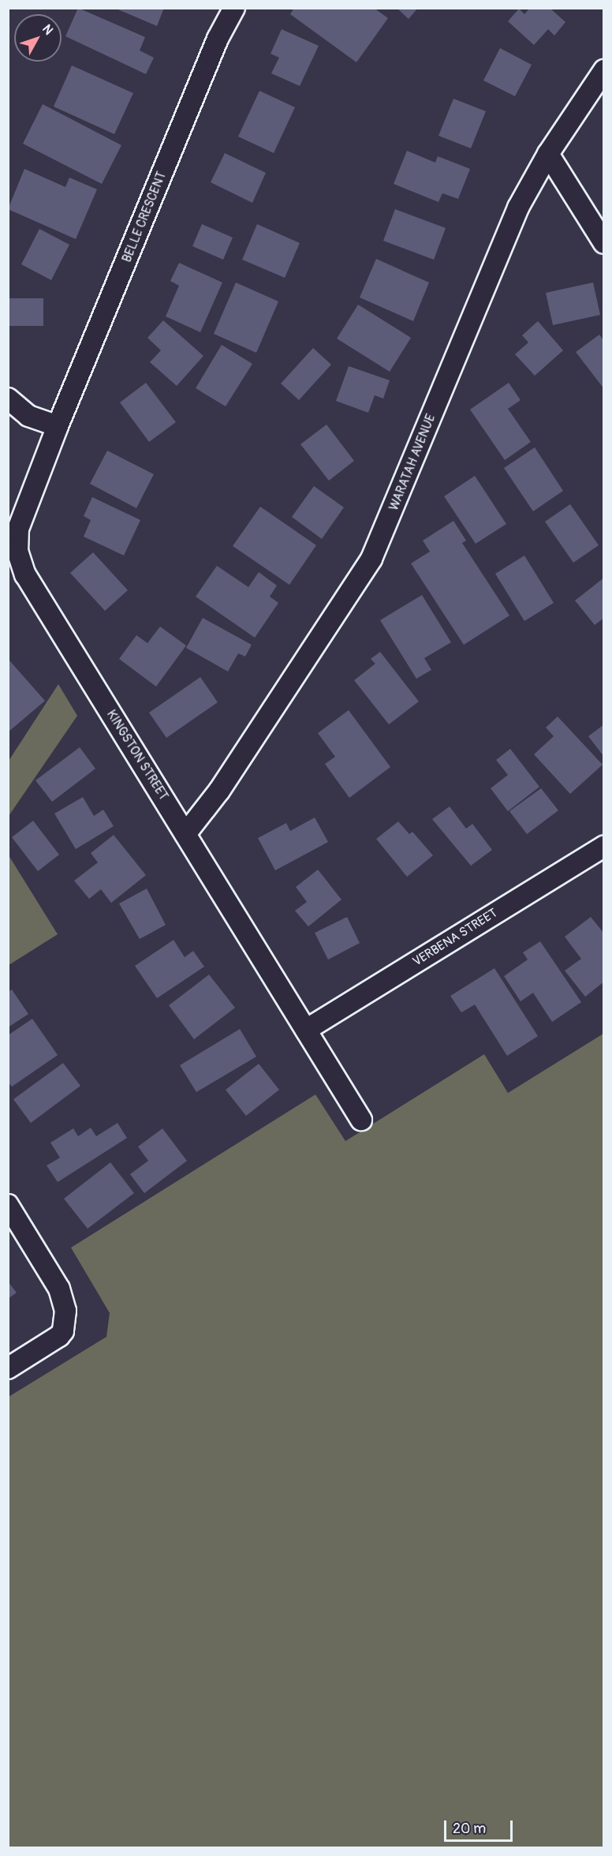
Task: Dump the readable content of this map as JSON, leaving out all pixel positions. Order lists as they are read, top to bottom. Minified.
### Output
{"streets":{"street":["BELLE CRESCENT","WARATAH AVENUE","KINGSTON STREET","VERBENA STREET"]},"crossings":[["BELLE CRESCENT","KINGSTON STREET"],["WARATAH AVENUE","KINGSTON STREET"],["KINGSTON STREET","VERBENA STREET"]],"scale_bar":"20 m","north":"top right"}
